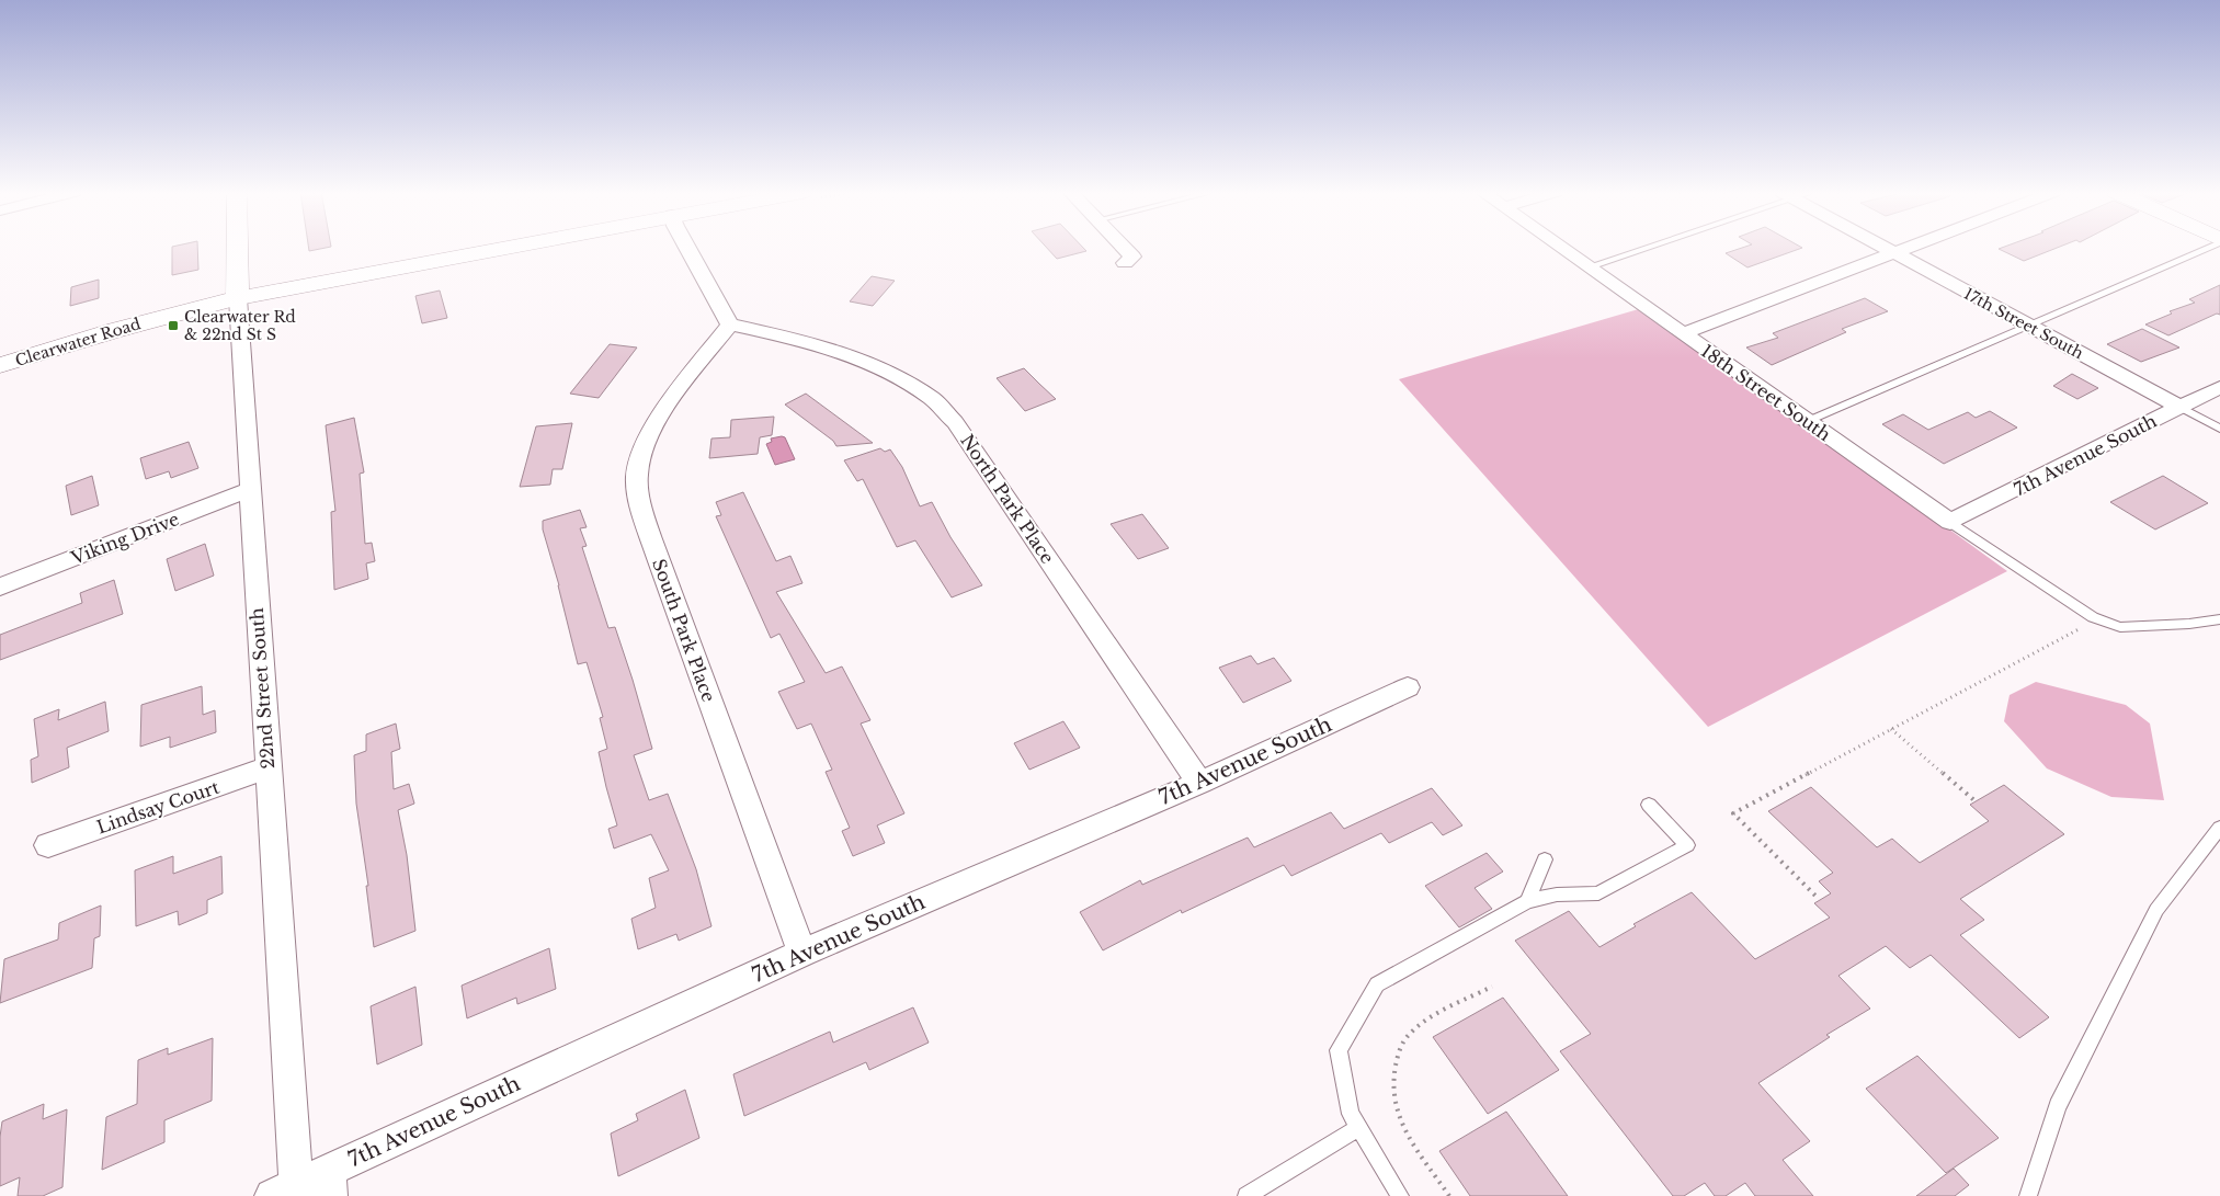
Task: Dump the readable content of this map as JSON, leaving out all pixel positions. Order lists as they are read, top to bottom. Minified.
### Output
{"streets":{"street":["17th Street South","Clearwater Road","18th Street South","7th Avenue South","North Park Place","Viking Drive","South Park Place","22nd Street South","Lindsay Court"]},"crossings":[["17th Street South","7th Avenue South"],["Clearwater Road","22nd Street South"],["18th Street South","7th Avenue South"],["7th Avenue South","North Park Place"],["7th Avenue South","South Park Place"],["7th Avenue South","22nd Street South"],["North Park Place","South Park Place"],["Viking Drive","22nd Street South"],["22nd Street South","Lindsay Court"]],"places":{"transit":["Clearwater Rd & 22nd St S"]}}
